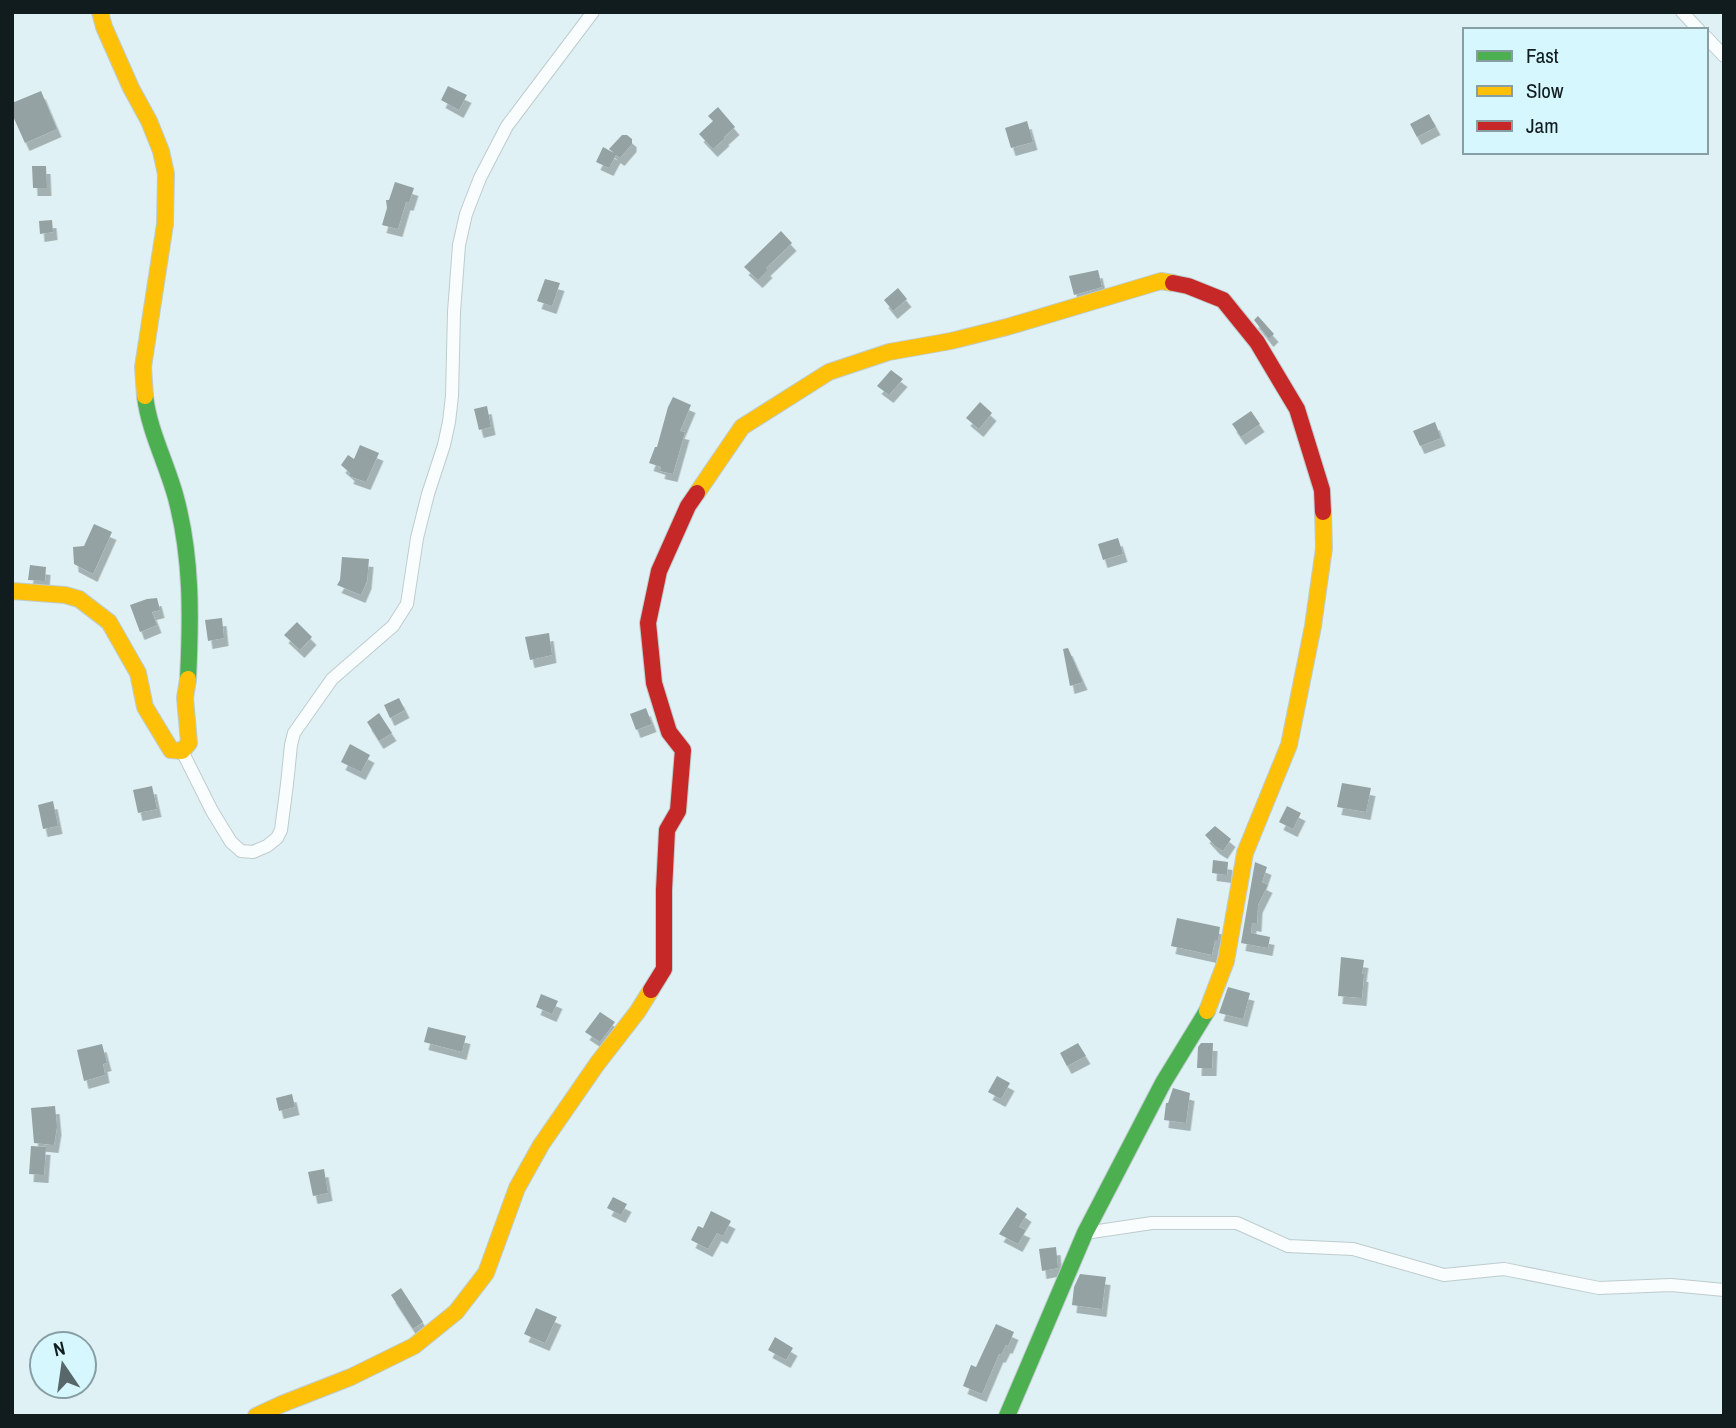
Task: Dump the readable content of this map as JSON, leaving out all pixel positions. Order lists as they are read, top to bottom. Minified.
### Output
{"legend":["Fast","Slow","Jam"],"north":"top"}
